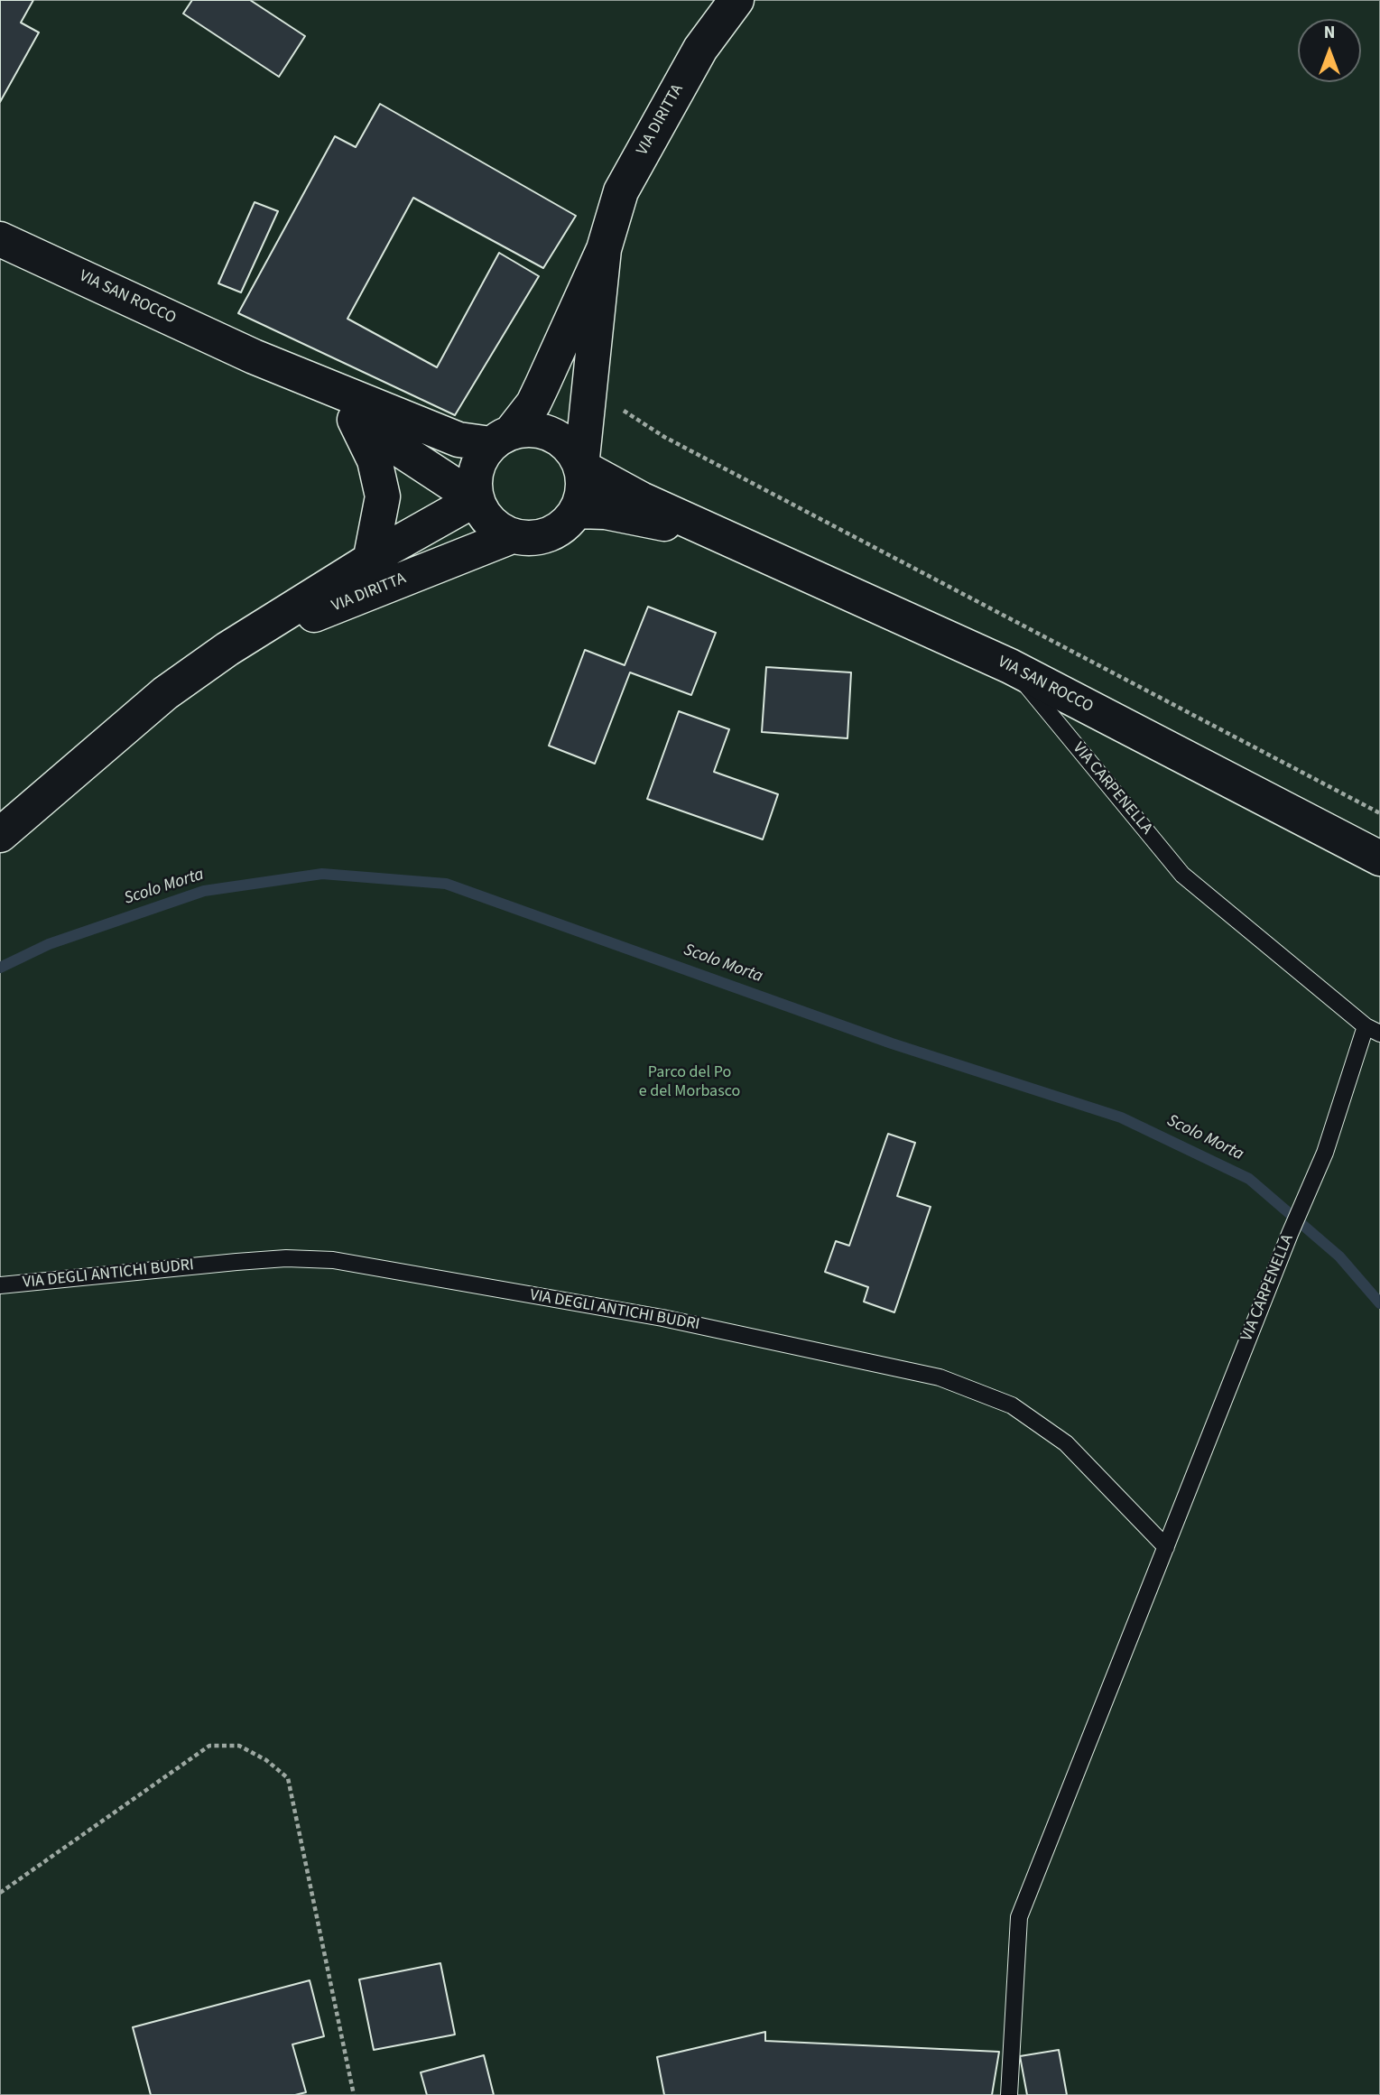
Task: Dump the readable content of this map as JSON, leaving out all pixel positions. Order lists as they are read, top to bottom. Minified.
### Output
{"streets":{"main road":["VIA DIRITTA","VIA SAN ROCCO"],"lane":["VIA CARPENELLA","VIA DEGLI ANTICHI BUDRI"]},"crossings":[["VIA DIRITTA","VIA SAN ROCCO"],["VIA SAN ROCCO","VIA CARPENELLA"],["VIA CARPENELLA","VIA DEGLI ANTICHI BUDRI"]],"water":["Scolo Morta"],"parks":["Parco del Po e del Morbasco"],"north":"top"}
